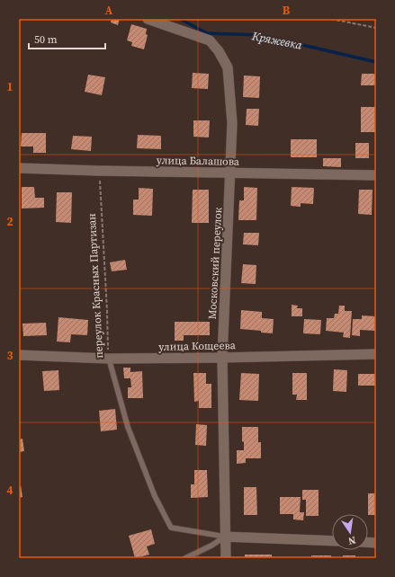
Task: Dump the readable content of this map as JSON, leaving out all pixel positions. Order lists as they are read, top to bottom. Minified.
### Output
{"streets":{"street":["улица Балашова","Московский переулок","улица Кощеева"],"lane":["переулок Красных Партизан"]},"crossings":[["улица Балашова","Московский переулок"],["улица Балашова","переулок Красных Партизан"],["Московский переулок","переулок Красных Партизан"],["Московский переулок","улица Кощеева"],["переулок Красных Партизан","улица Кощеева"]],"water":["Кряжевка"],"scale_bar":"50 m","north":"bottom","grid":{"columns":["A","B"],"rows":["1","2","3","4"]}}
